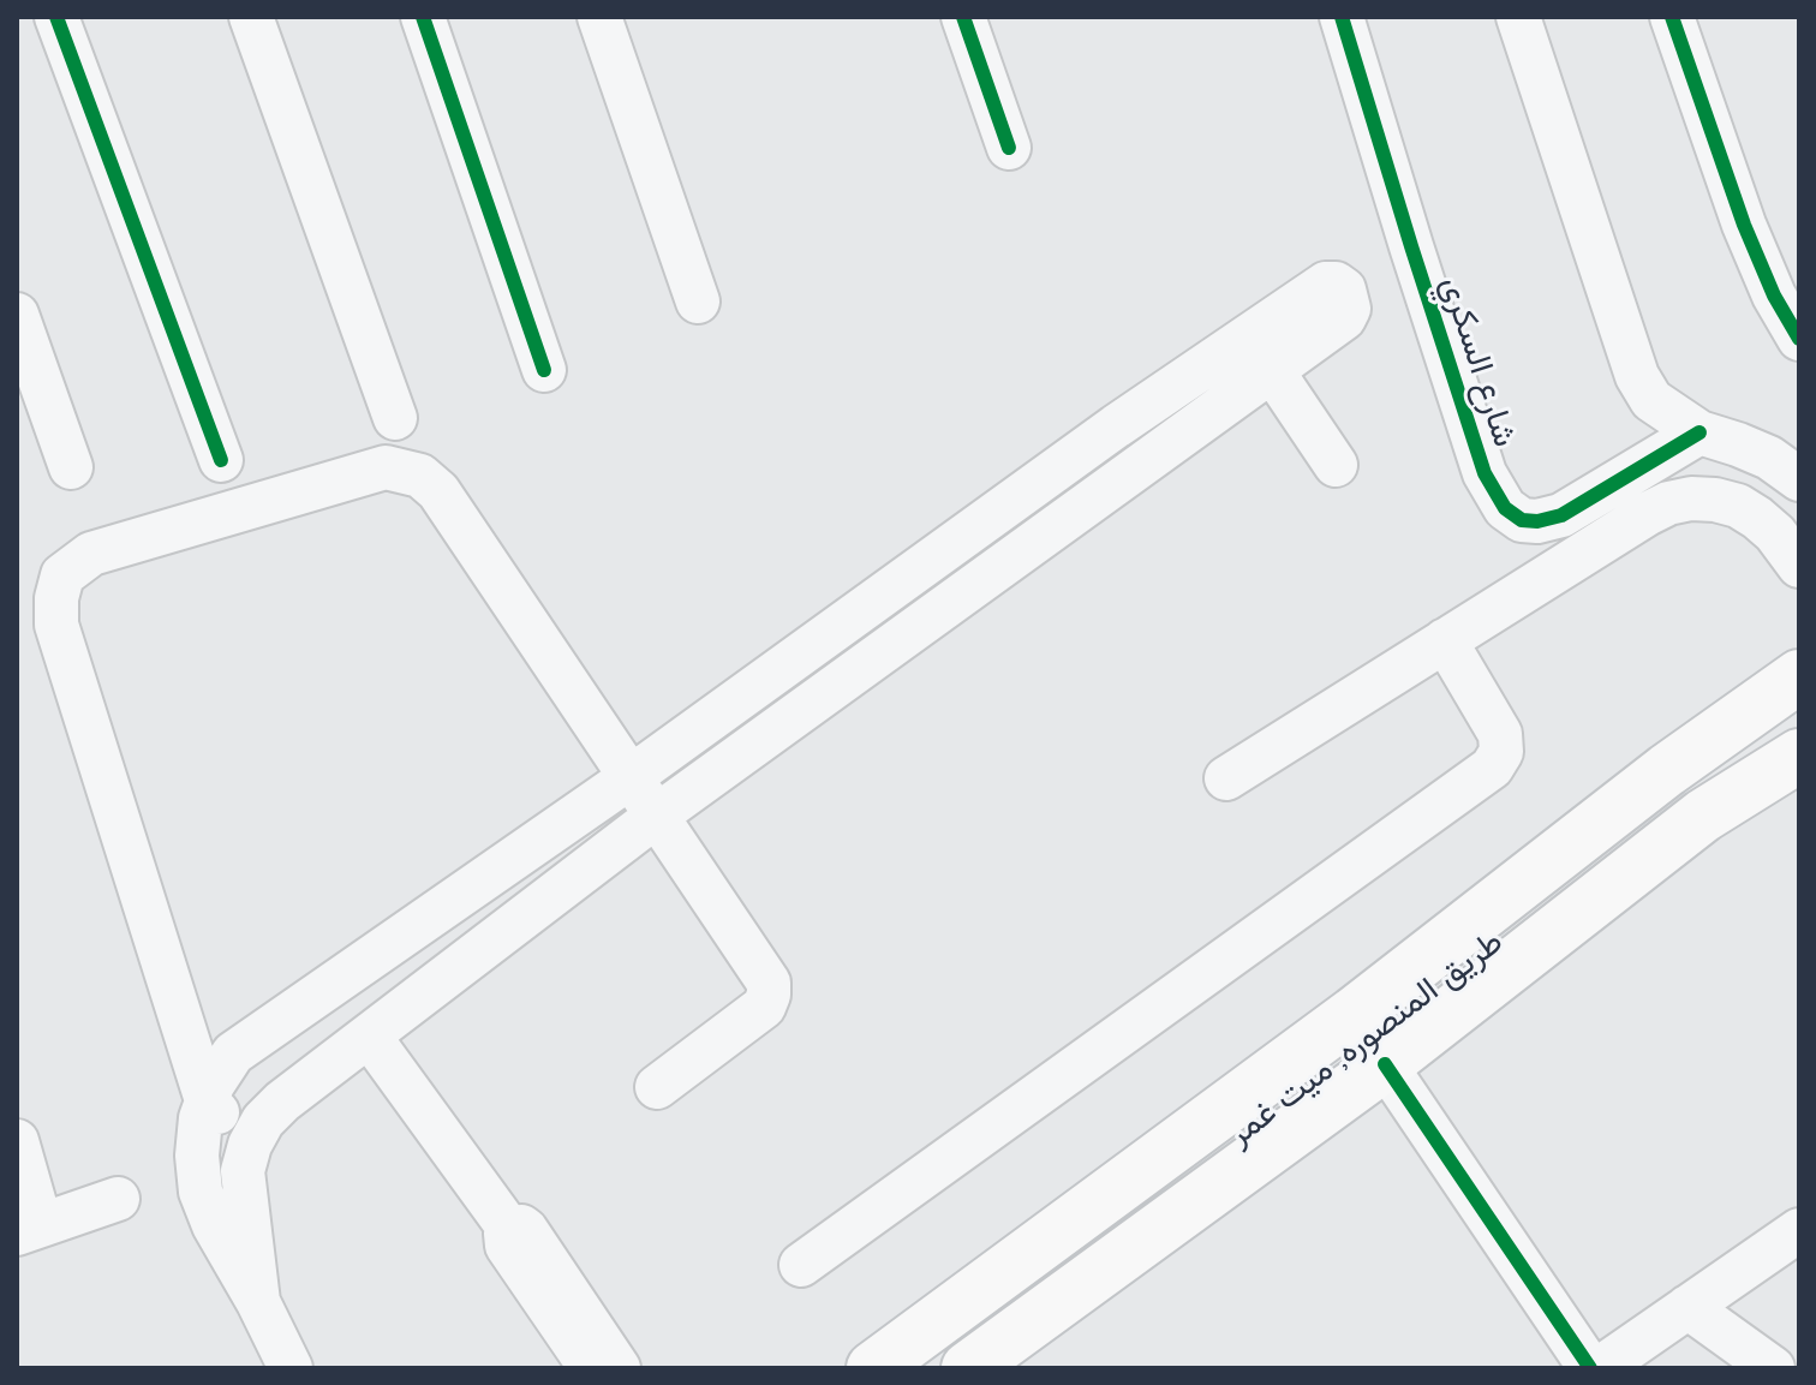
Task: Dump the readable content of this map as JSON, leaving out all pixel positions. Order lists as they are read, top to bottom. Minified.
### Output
{"streets":{"main road":["طريق المنصوره, ميت غمر"],"street":["شارع السكري"]}}
